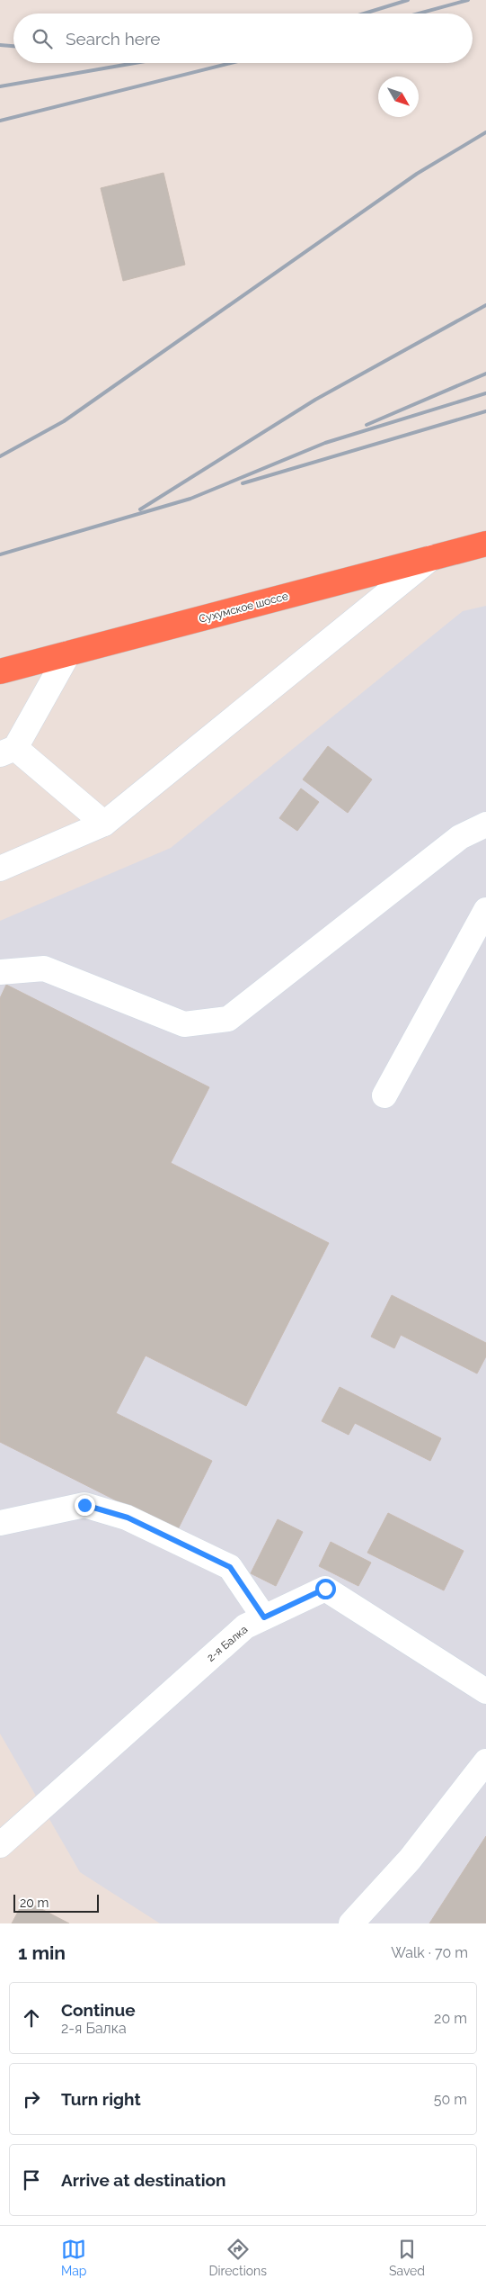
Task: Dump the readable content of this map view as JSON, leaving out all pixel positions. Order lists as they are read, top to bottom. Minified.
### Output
{"streets":{"highway":["Сухумское шоссе"],"street":["2-я Балка"]},"scale_bar":"20 m","north":"bottom right","page":{"search":"Search here","scale":"20 m","heading":["1 min","Walk · 70 m"],"list":[["Continue","2-я Балка","20 m"],["Turn right","50 m"],"Arrive at destination"],"nav":["Map","Directions","Saved"]}}
